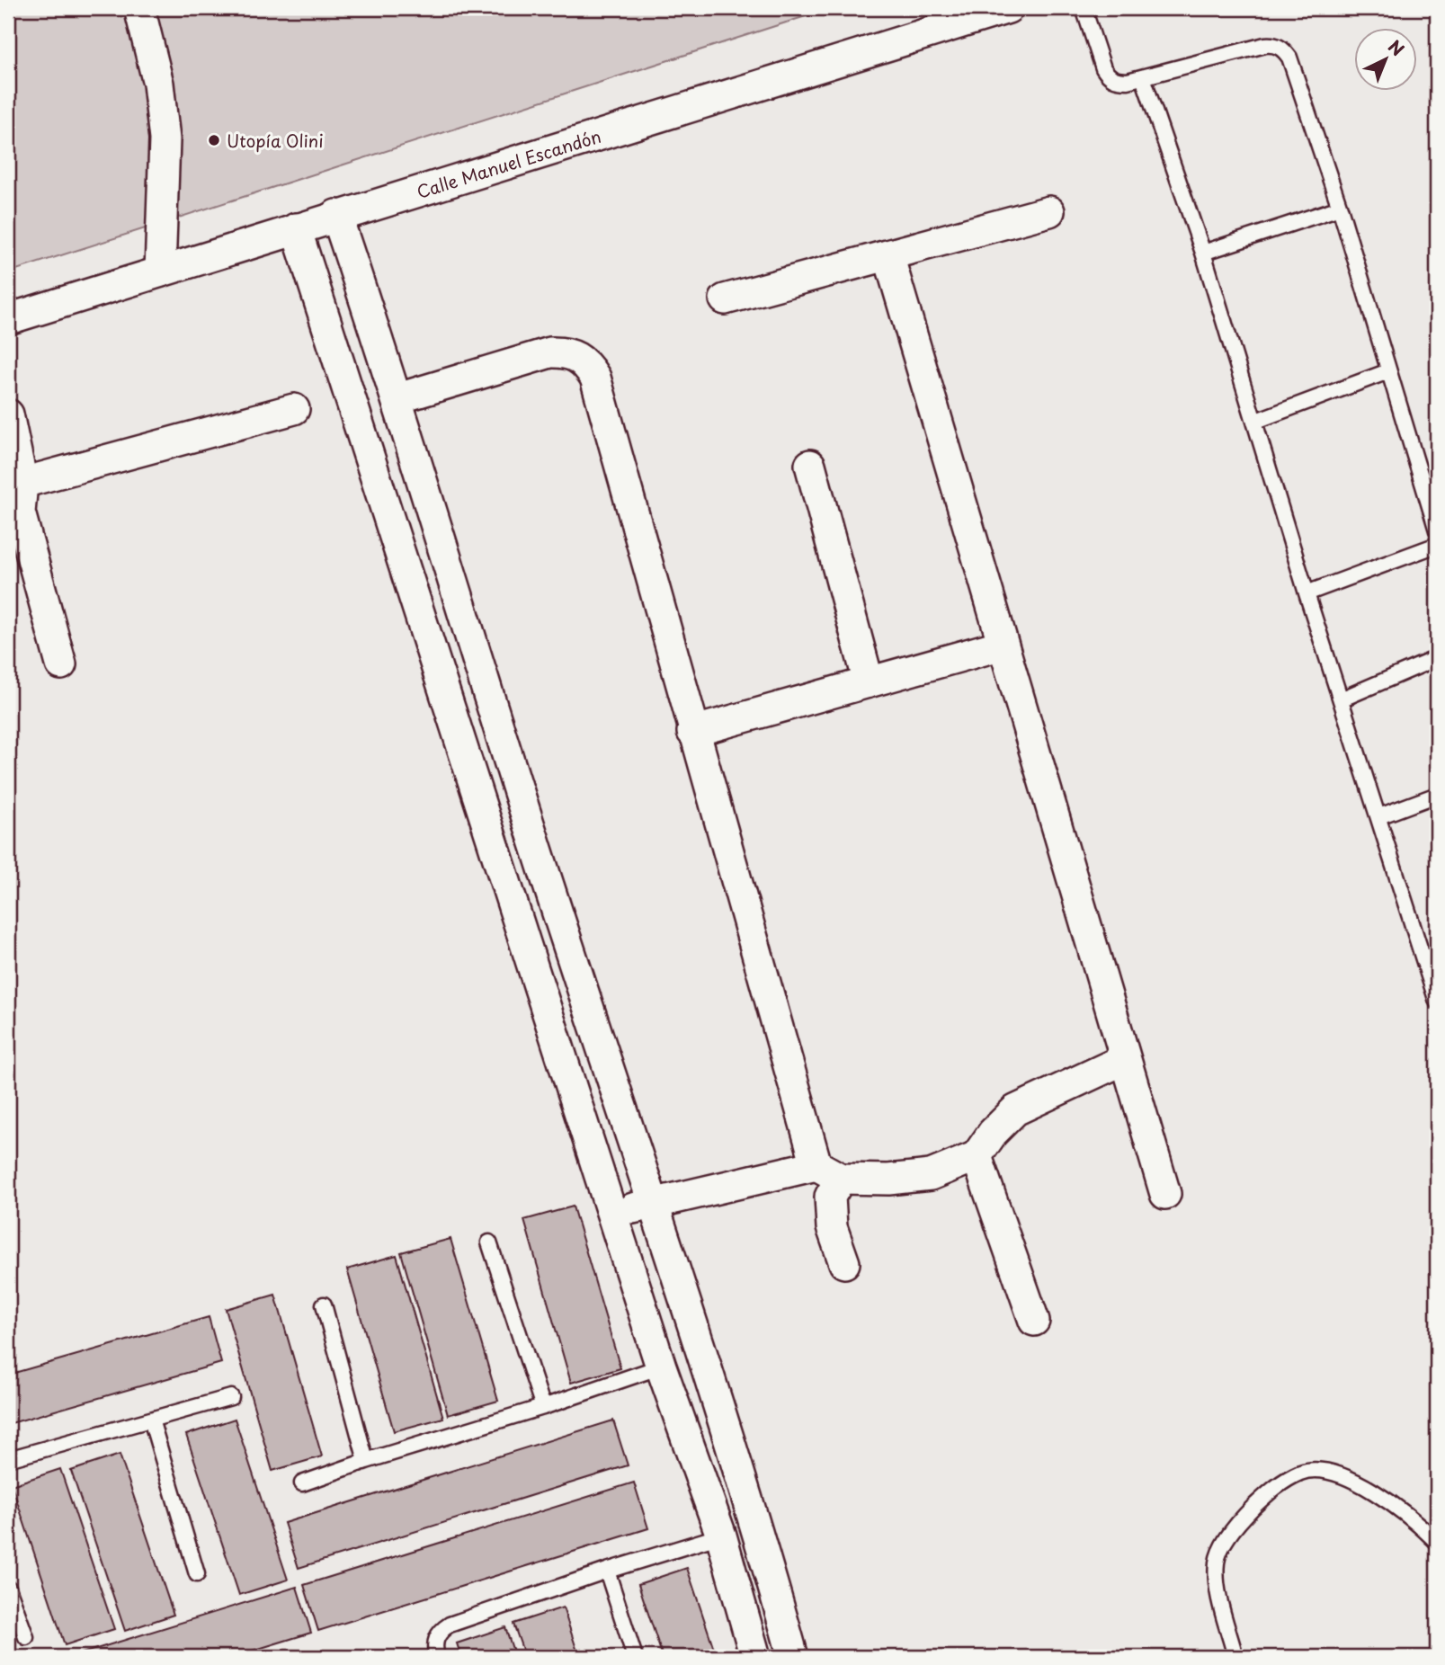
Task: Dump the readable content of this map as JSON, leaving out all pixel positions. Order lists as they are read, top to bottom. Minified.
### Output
{"streets":{"street":["Calle Manuel Escandón"]},"places":["Utopía Olini"],"north":"top right"}
